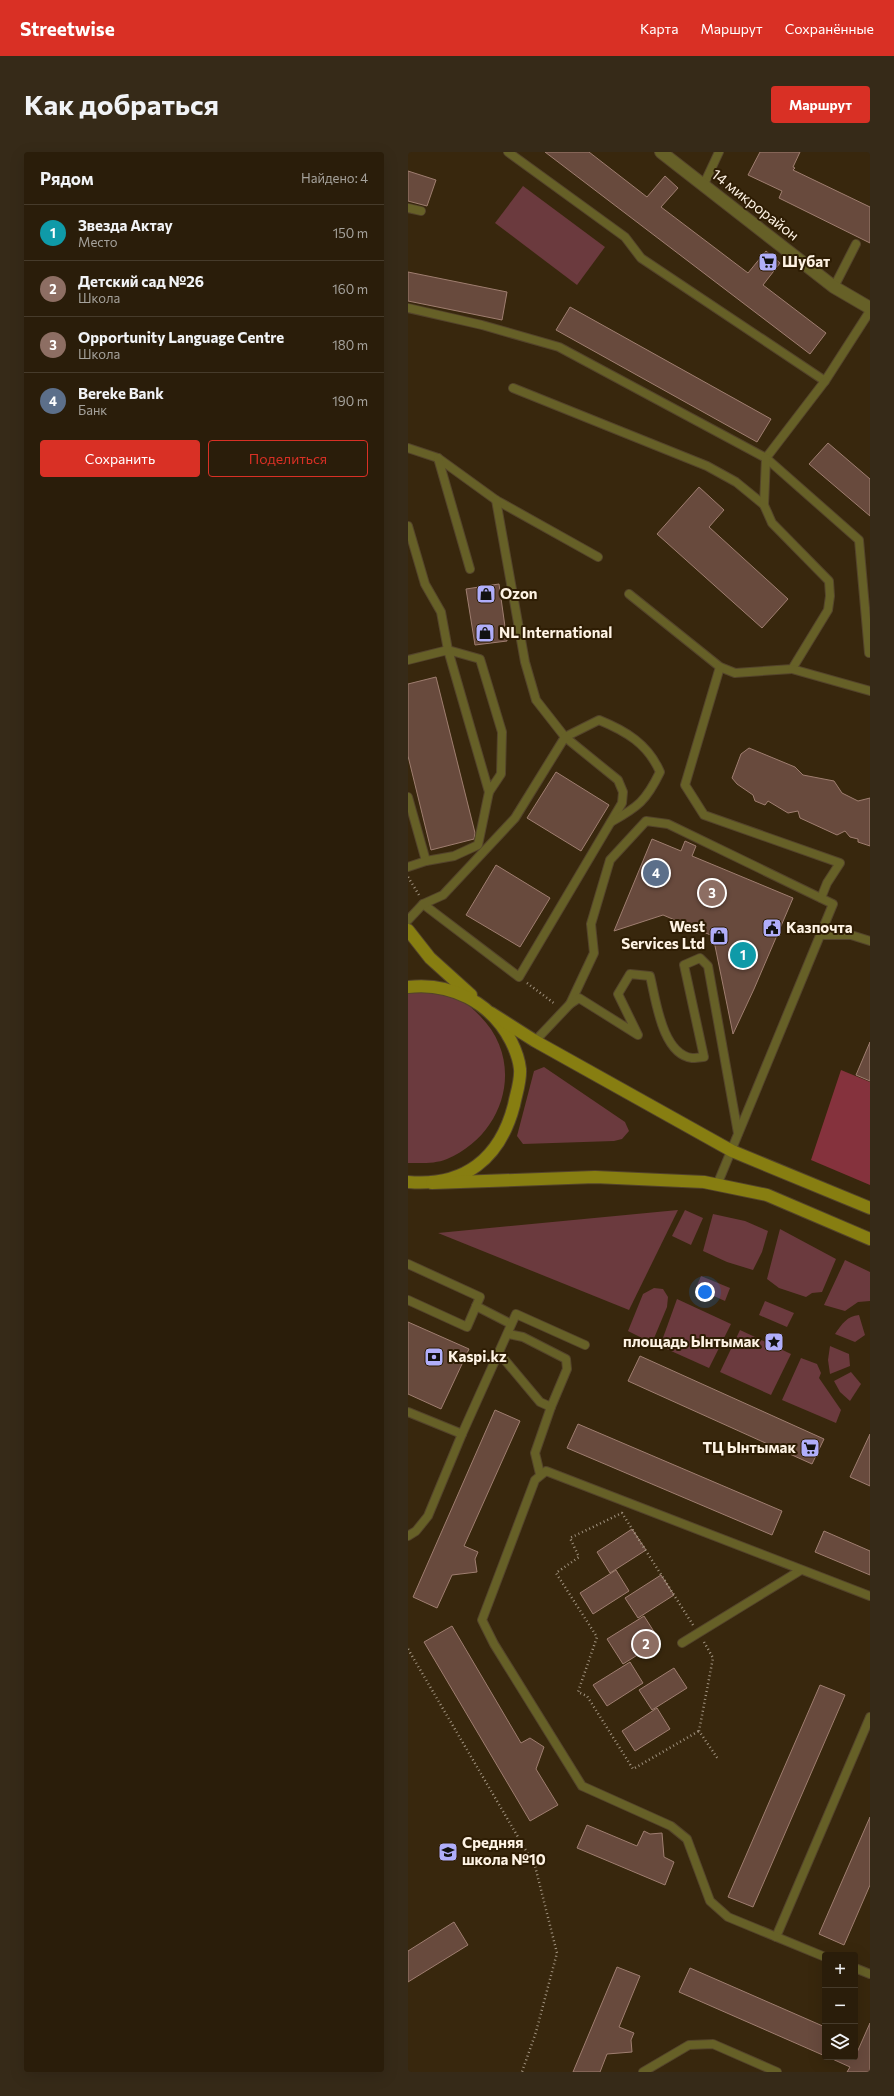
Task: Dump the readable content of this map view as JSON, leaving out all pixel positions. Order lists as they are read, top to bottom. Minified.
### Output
{"streets":{"street":["14 микрорайон"]},"places":{"supermarket":["Шубат","ТЦ Ынтымак"],"shop":["Ozon","NL International","West Services Ltd"],"public building":["Казпочта"],"place":["площадь Ынтымак"],"bank":["Kaspi.kz"],"school or university":["Средняя школа №10"]},"page":{"header":"Streetwise","nav":["Карта","Маршрут","Сохранённые"],"buttons":["Маршрут",["Сохранить","Поделиться"]],"title":"Как добраться","heading":["Рядом","Найдено: 4"],"list":[{"mark":"1","name":"Звезда Актау","note":"Место","value":"150 m"},{"mark":"2","name":"Детский сад №26","note":"Школа","value":"160 m"},{"mark":"3","name":"Opportunity Language Centre","note":"Школа","value":"180 m"},{"mark":"4","name":"Bereke Bank","note":"Банк","value":"190 m"}],"pins":["4","3","1","2"],"map_buttons":["+","−"]}}
